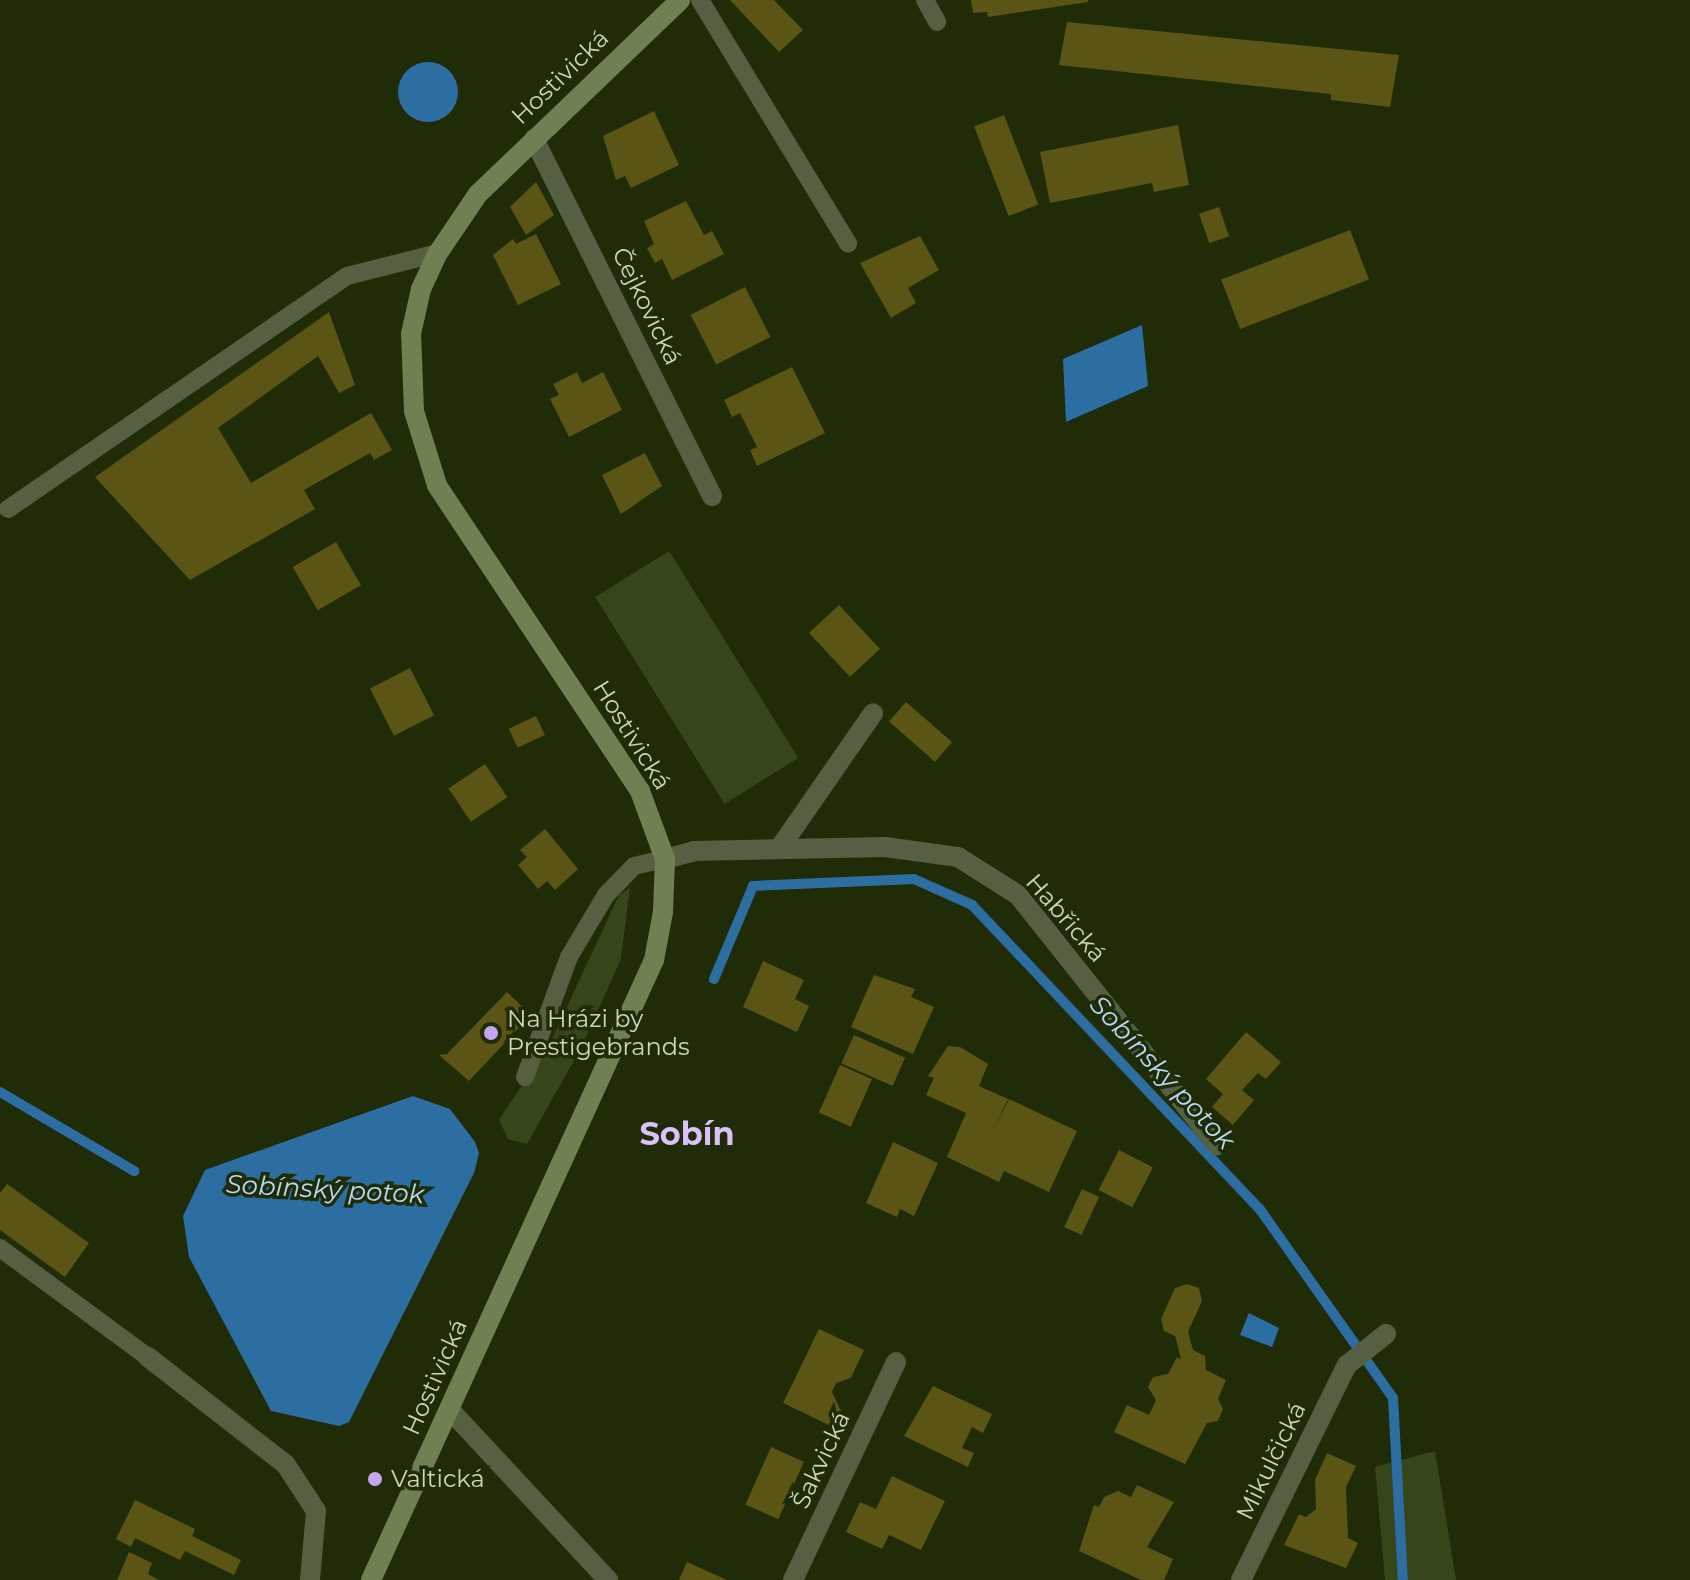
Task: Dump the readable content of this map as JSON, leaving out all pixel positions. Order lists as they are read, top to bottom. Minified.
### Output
{"streets":{"street":["Hostivická","Čejkovická","Habřická","Šakvická","Mikulčická"]},"crossings":[["Hostivická","Čejkovická"],["Hostivická","Habřická"]],"districts":["Sobín"],"water":["Sobínský potok"],"places":["Na Hrázi by Prestigebrands","Valtická"]}
